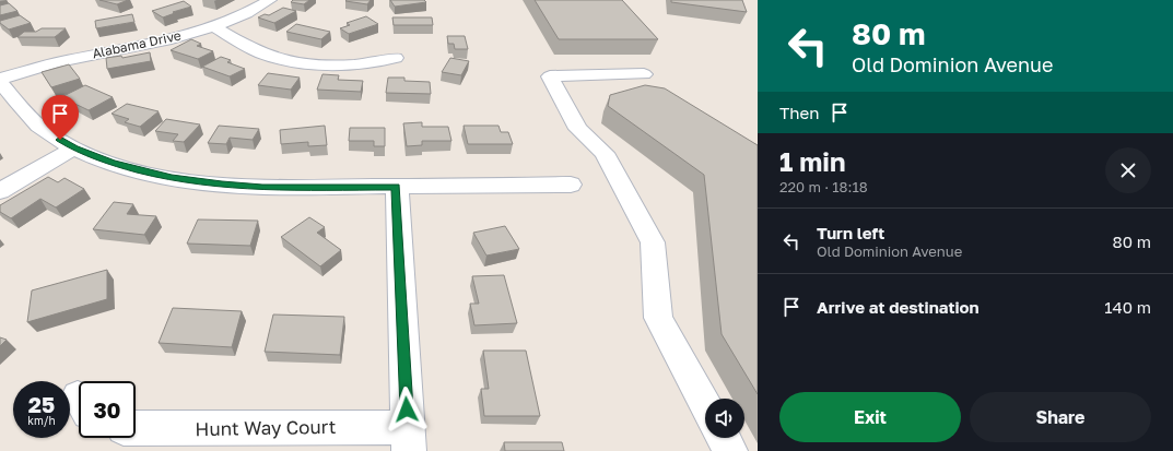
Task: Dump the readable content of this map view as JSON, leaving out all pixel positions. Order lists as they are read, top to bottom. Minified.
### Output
{"streets":{"street":["Alabama Drive","Hunt Way Court"]},"page":{"turn":["80 m","Old Dominion Avenue"],"then":"Then","heading":["1 min","220 m · 18:18"],"list":[{"name":"Turn left","note":"Old Dominion Avenue","value":"80 m"},{"name":"Arrive at destination","value":"140 m"}],"speed":"25 km/h","limit":"30","buttons":["Exit","Share"]}}
